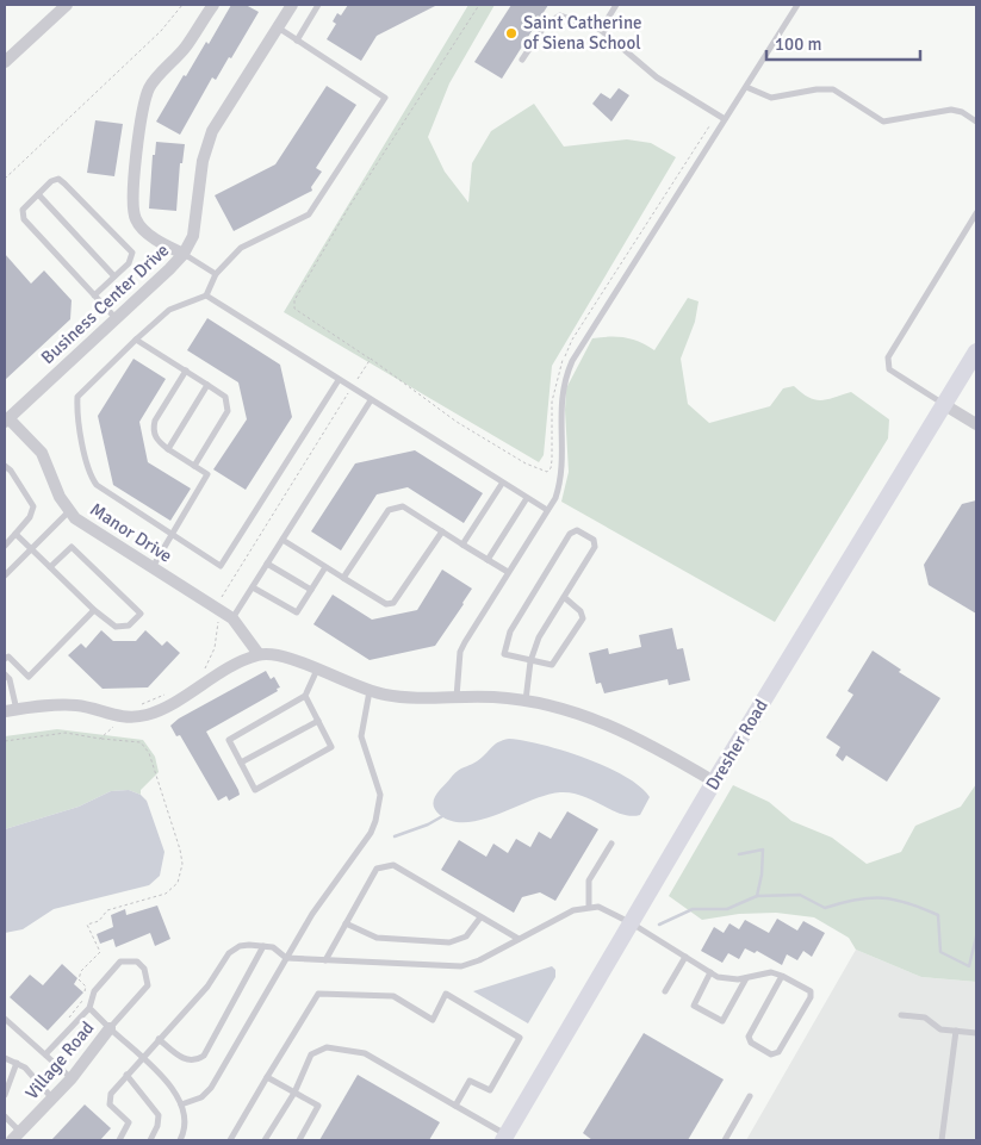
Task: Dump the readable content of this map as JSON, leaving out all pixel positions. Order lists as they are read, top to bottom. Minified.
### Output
{"streets":{"main road":["Dresher Road"],"street":["Business Center Drive","Manor Drive","Village Road"]},"crossings":[["Business Center Drive","Manor Drive"]],"places":["Saint Catherine of Siena School"],"scale_bar":"100 m"}
